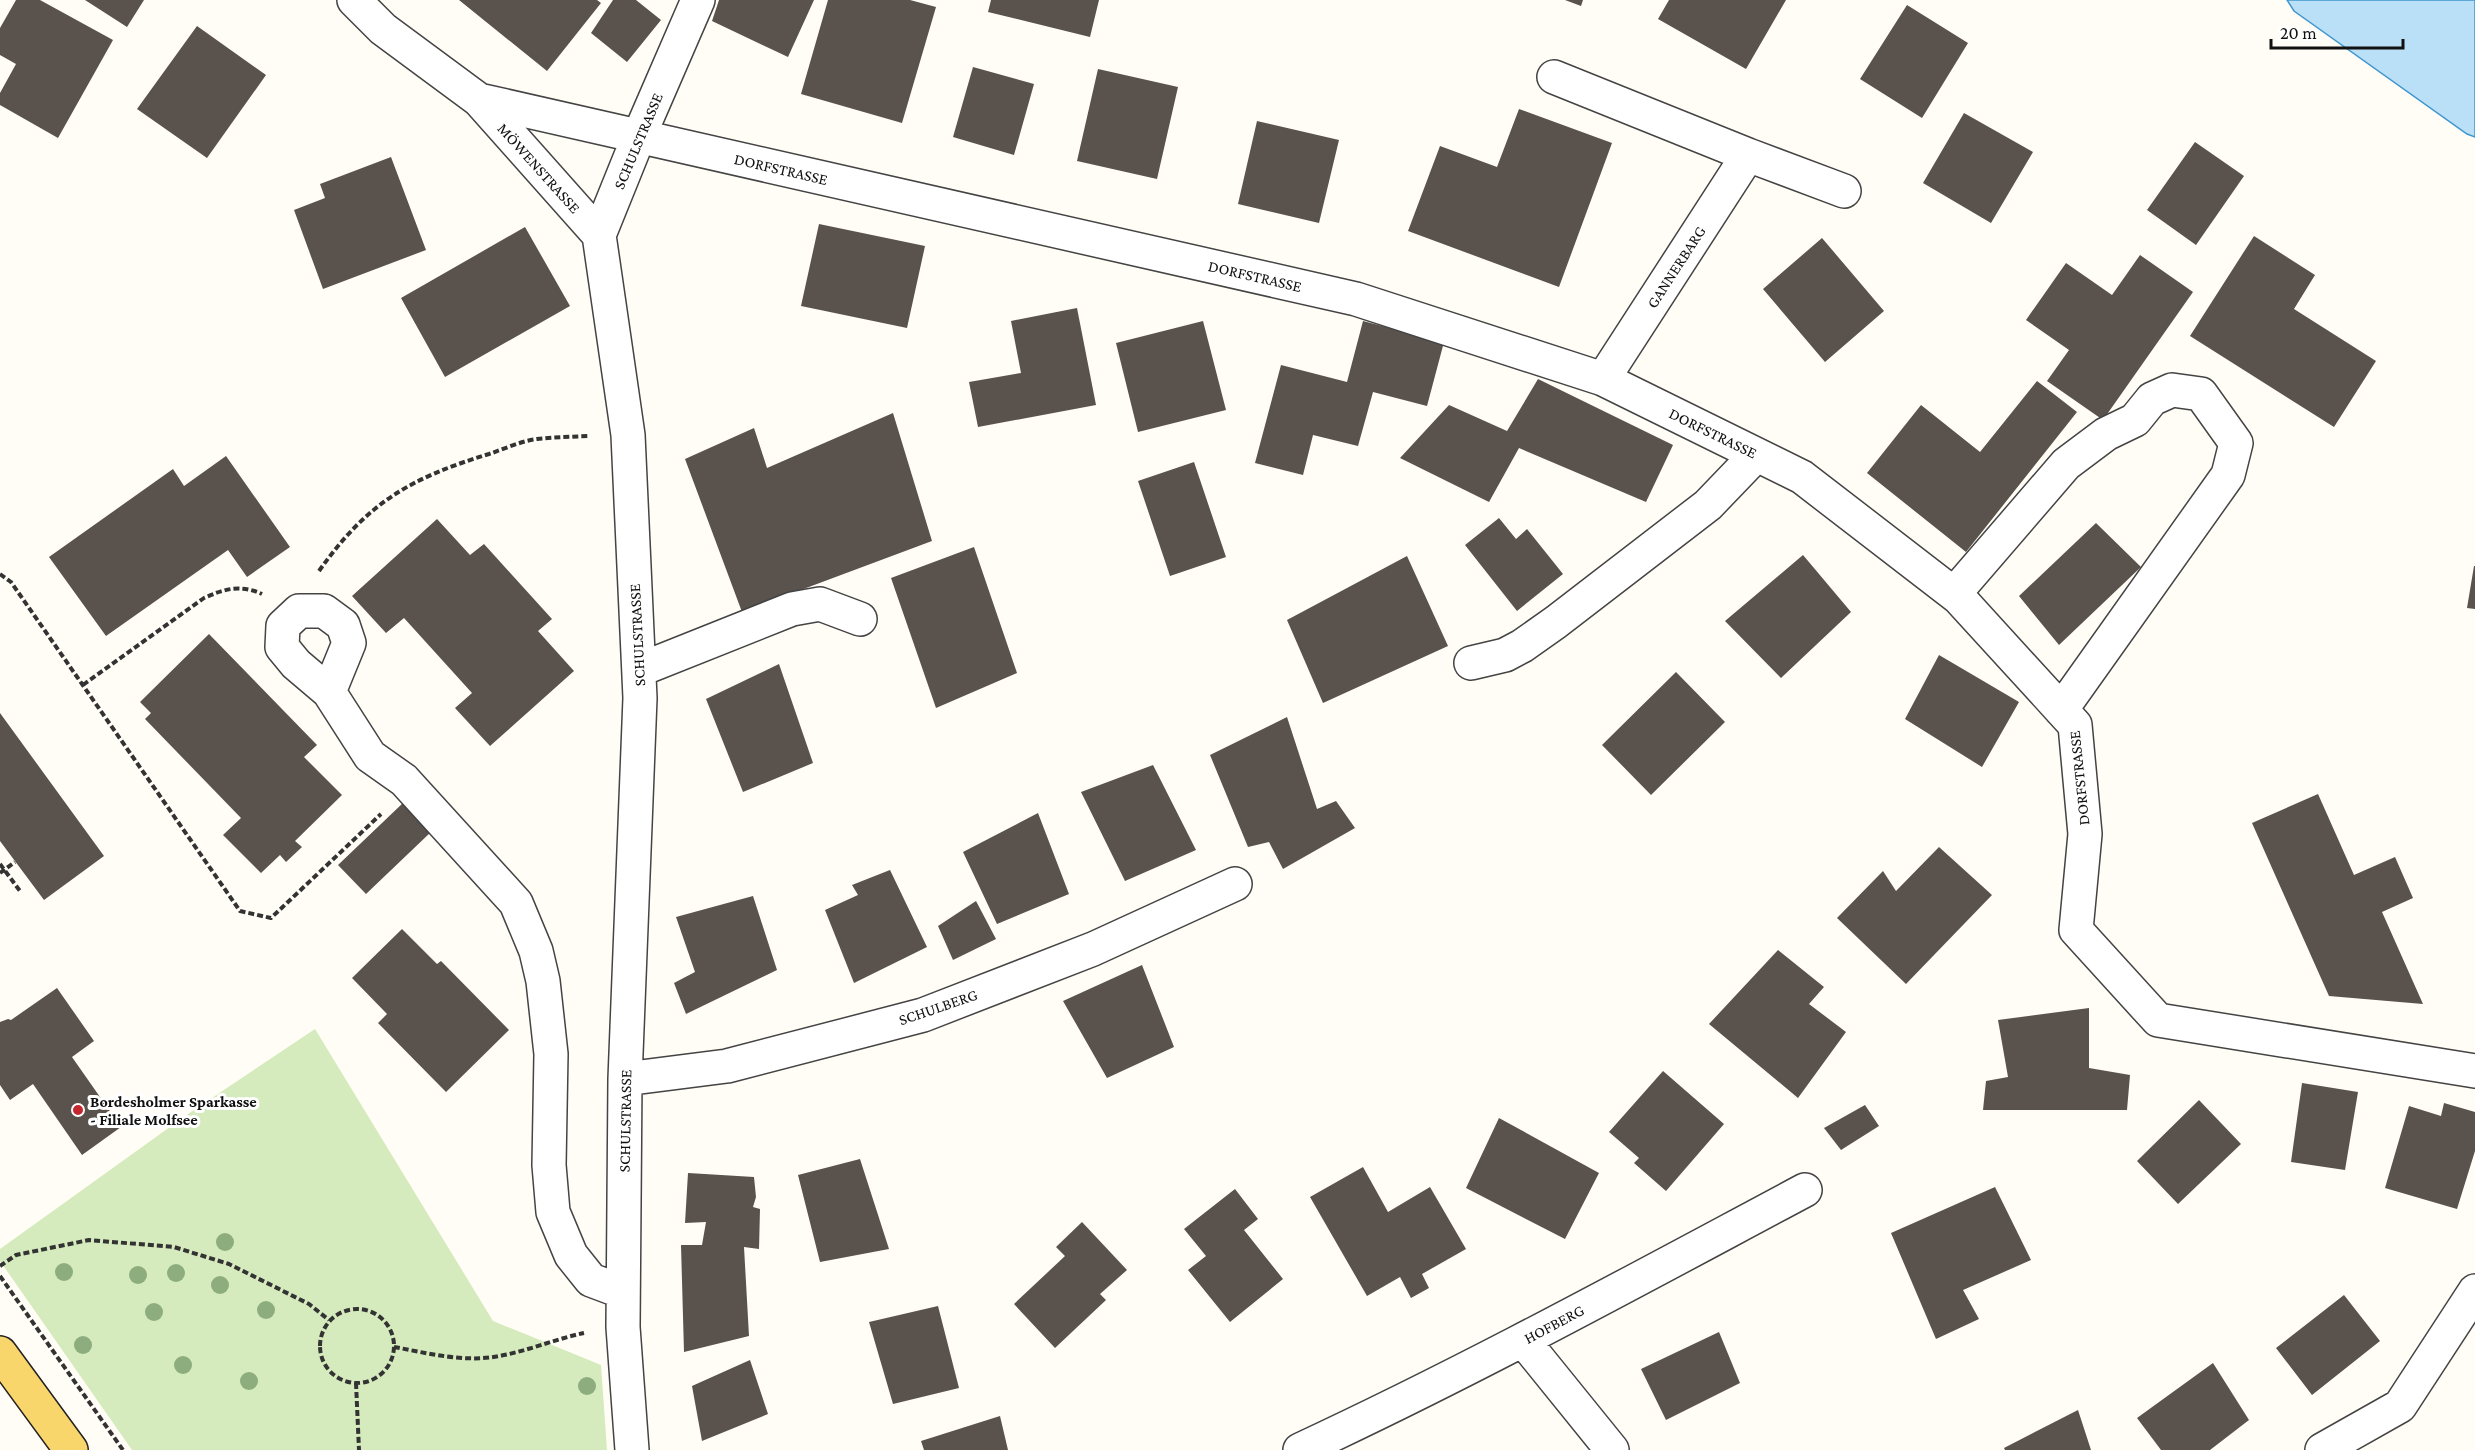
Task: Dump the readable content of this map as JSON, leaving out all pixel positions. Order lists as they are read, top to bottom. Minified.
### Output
{"streets":{"street":["SCHULSTRASSE","MÖWENSTRASSE","DORFSTRASSE","GANNERBARG","SCHULBERG","HOFBERG"]},"crossings":[["SCHULSTRASSE","MÖWENSTRASSE"],["SCHULSTRASSE","DORFSTRASSE"],["SCHULSTRASSE","SCHULBERG"],["MÖWENSTRASSE","DORFSTRASSE"],["DORFSTRASSE","GANNERBARG"]],"places":["Bordesholmer Sparkasse - Filiale Molfsee"],"scale_bar":"20 m"}
